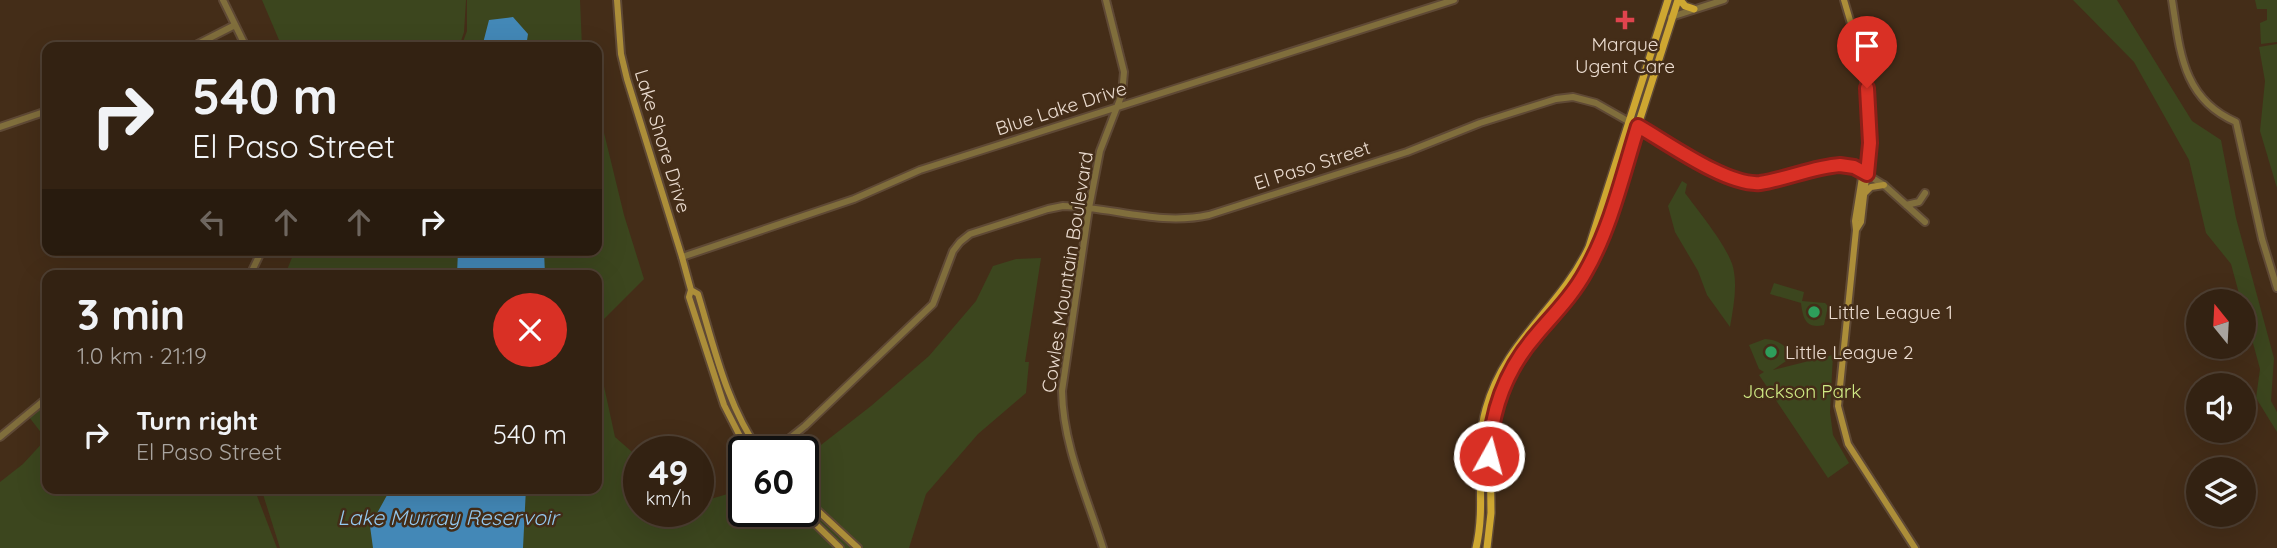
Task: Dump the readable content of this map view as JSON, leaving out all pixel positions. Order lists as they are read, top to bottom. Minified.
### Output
{"streets":{"main road":["Lake Shore Drive"],"street":["Blue Lake Drive","El Paso Street","Cowles Mountain Boulevard"]},"crossings":[["Blue Lake Drive","Lake Shore Drive"],["Blue Lake Drive","Cowles Mountain Boulevard"],["El Paso Street","Cowles Mountain Boulevard"]],"water":["Lake Murray Reservoir"],"parks":["Jackson Park"],"places":{"health":["Marque Ugent Care"],"other":["Little League 1","Little League 2"]},"north":"top","page":{"turn":["540 m","El Paso Street"],"heading":["3 min","1.0 km · 21:19"],"list":[{"name":"Turn right","note":"El Paso Street","value":"540 m"}],"speed":"49 km/h","limit":"60"}}
